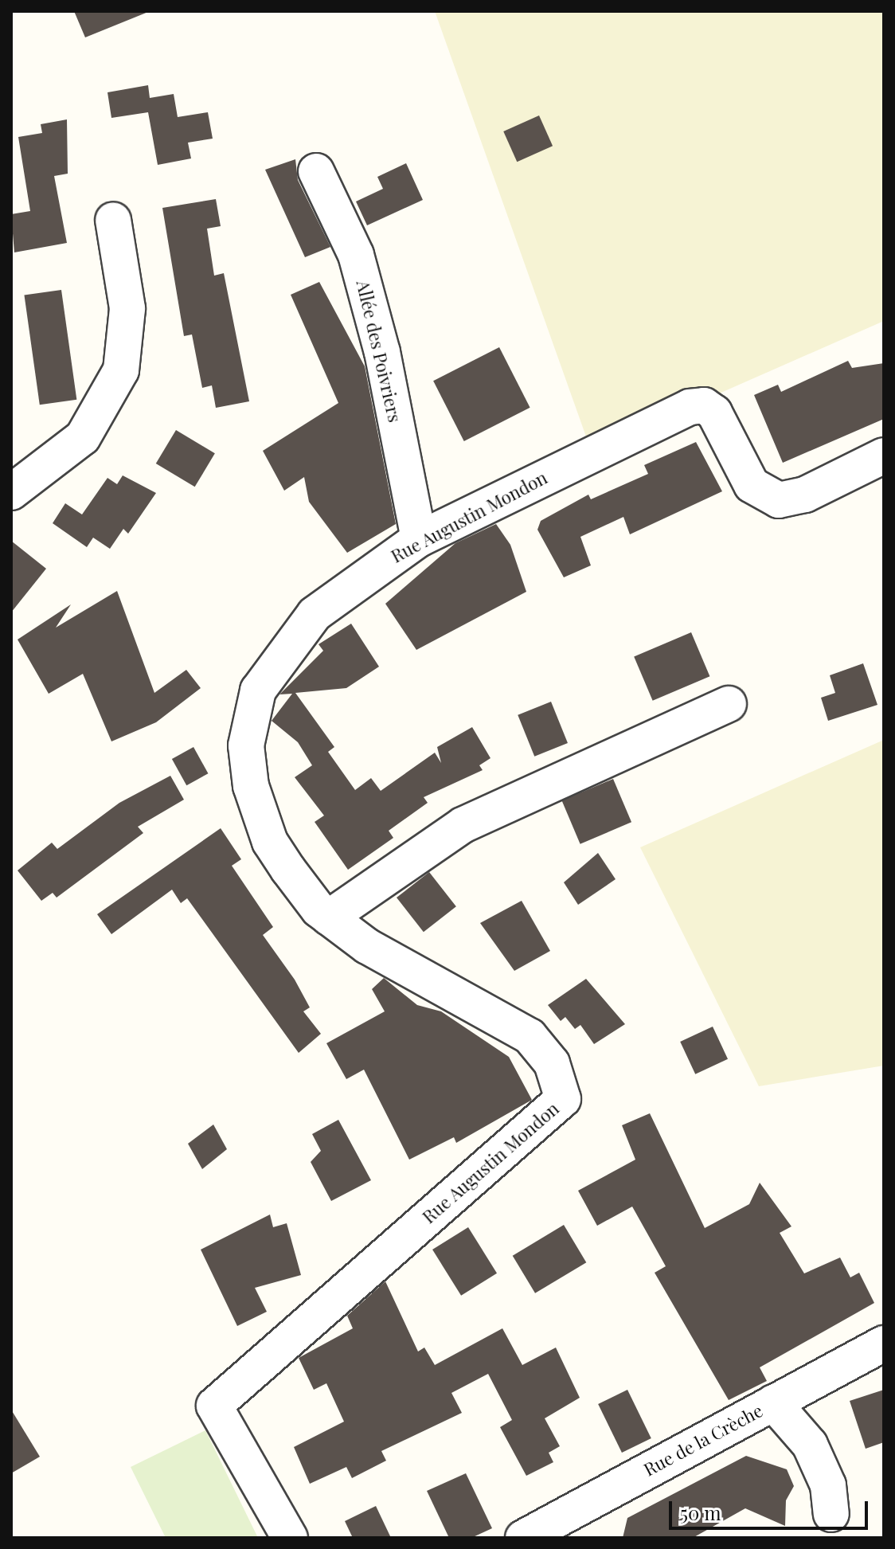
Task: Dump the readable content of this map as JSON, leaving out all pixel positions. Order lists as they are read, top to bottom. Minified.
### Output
{"streets":{"street":["Allée des Poivriers","Rue Augustin Mondon","Rue de la Crèche"]},"crossings":[["Allée des Poivriers","Rue Augustin Mondon"]],"scale_bar":"50 m"}
